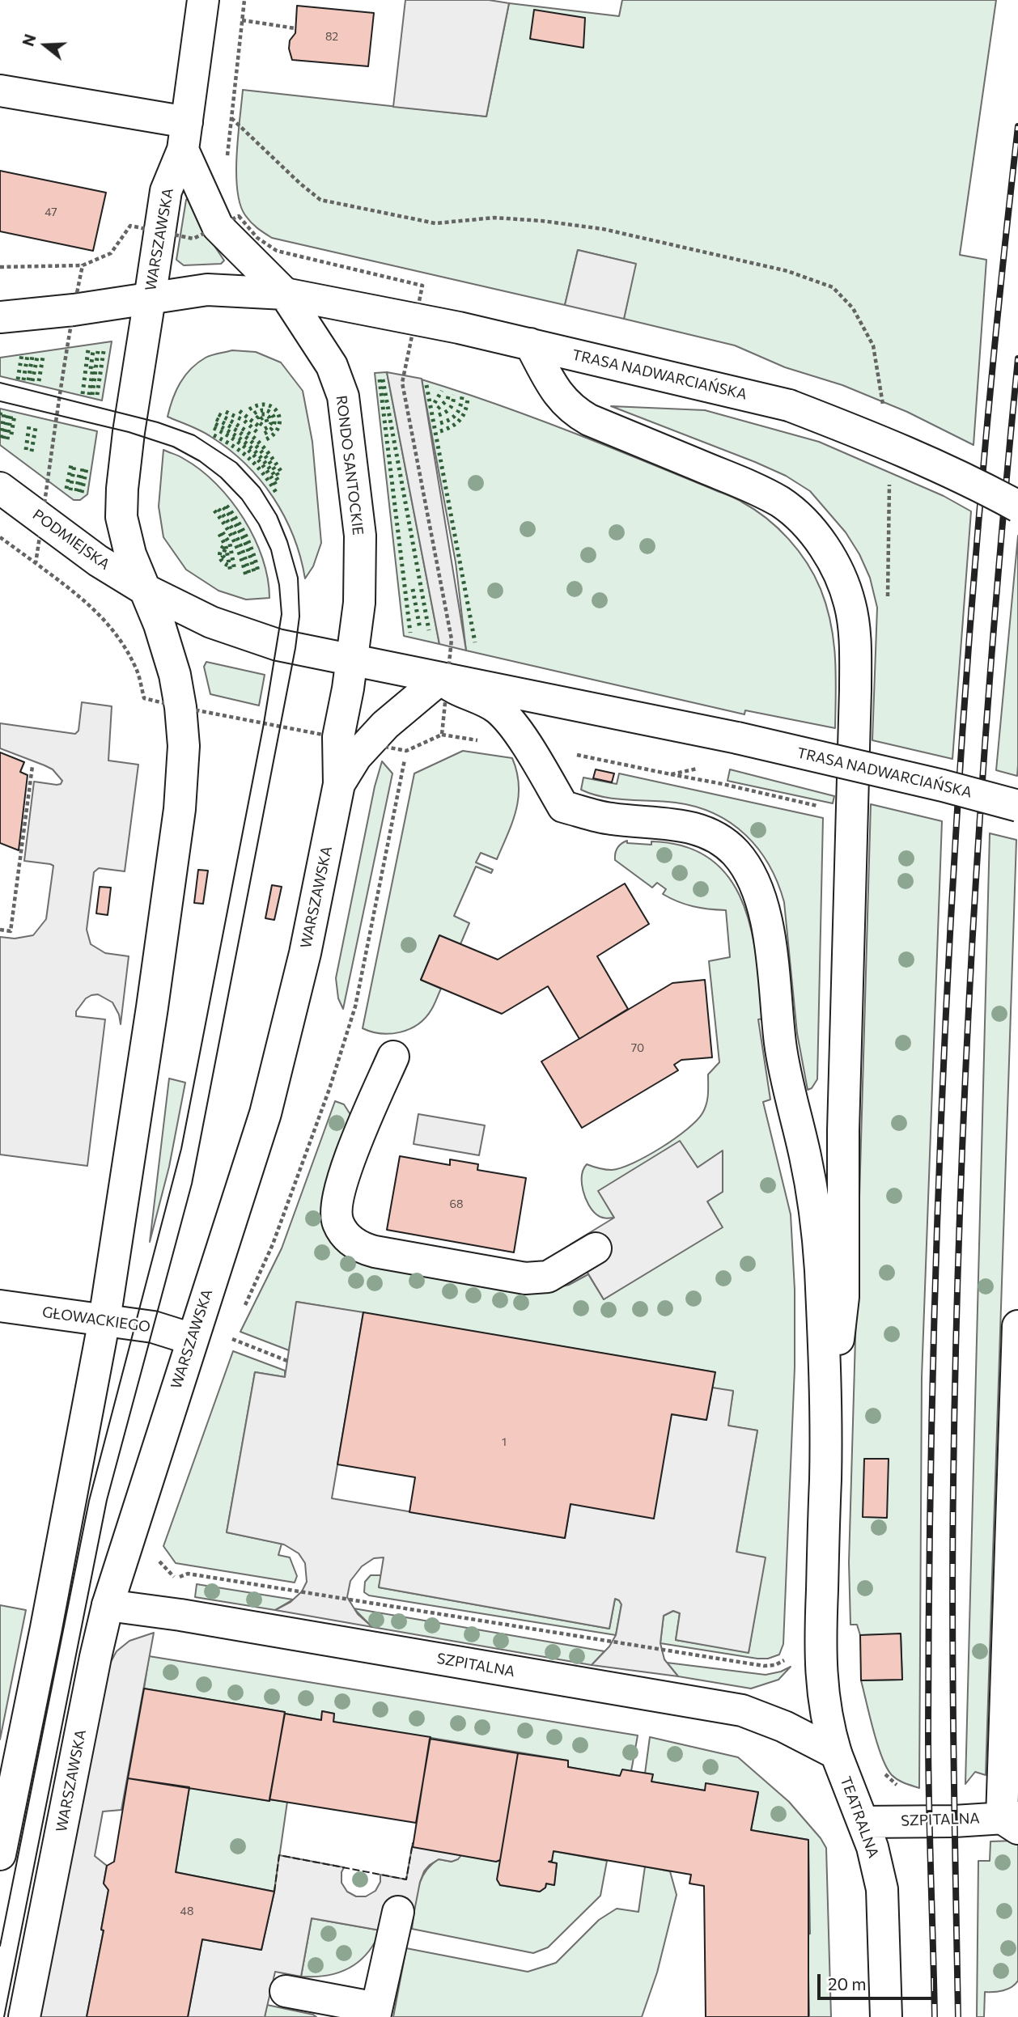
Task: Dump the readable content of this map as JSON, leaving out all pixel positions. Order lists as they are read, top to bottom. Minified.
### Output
{"streets":{"main road":["WARSZAWSKA","TRASA NADWARCIAŃSKA","RONDO SANTOCKIE","PODMIEJSKA","GŁOWACKIEGO","SZPITALNA","TEATRALNA"]},"crossings":[["WARSZAWSKA","TRASA NADWARCIAŃSKA"],["WARSZAWSKA","RONDO SANTOCKIE"],["WARSZAWSKA","GŁOWACKIEGO"],["WARSZAWSKA","SZPITALNA"],["TRASA NADWARCIAŃSKA","RONDO SANTOCKIE"],["SZPITALNA","TEATRALNA"]],"house_numbers":["82","47","70","68","1","48"],"scale_bar":"20 m","north":"left"}
